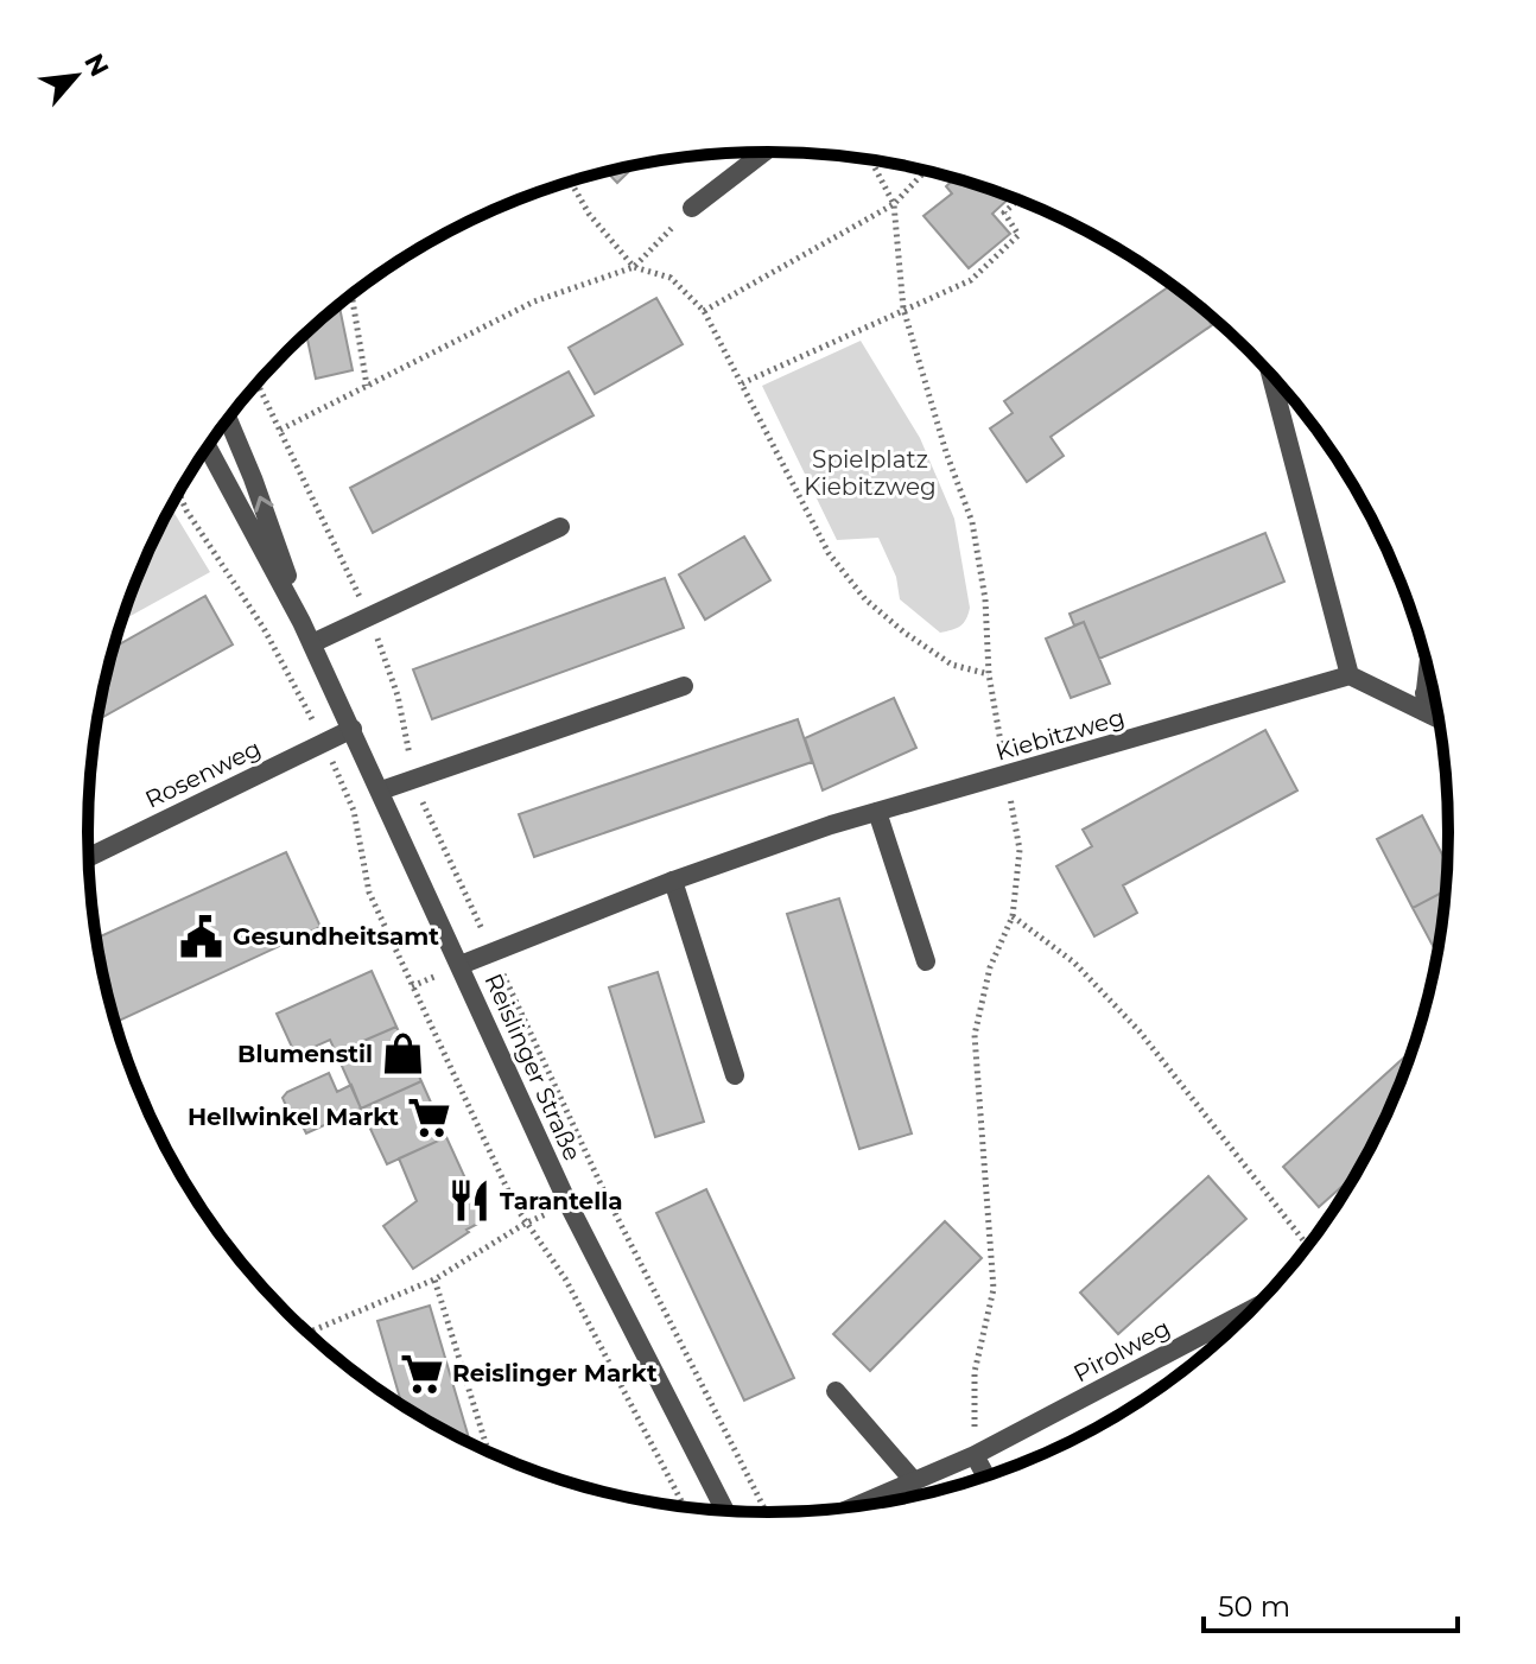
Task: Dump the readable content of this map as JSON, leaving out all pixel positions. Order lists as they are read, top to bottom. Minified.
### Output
{"streets":{"street":["Kiebitzweg","Rosenweg","Reislinger Straße","Pirolweg"]},"crossings":[["Kiebitzweg","Reislinger Straße"],["Rosenweg","Reislinger Straße"]],"parks":["Spielplatz Kiebitzweg"],"places":{"public building":["Gesundheitsamt"],"shop":["Blumenstil"],"supermarket":["Hellwinkel Markt","Reislinger Markt"],"restaurant":["Tarantella"]},"scale_bar":"50 m","north":"top right"}
